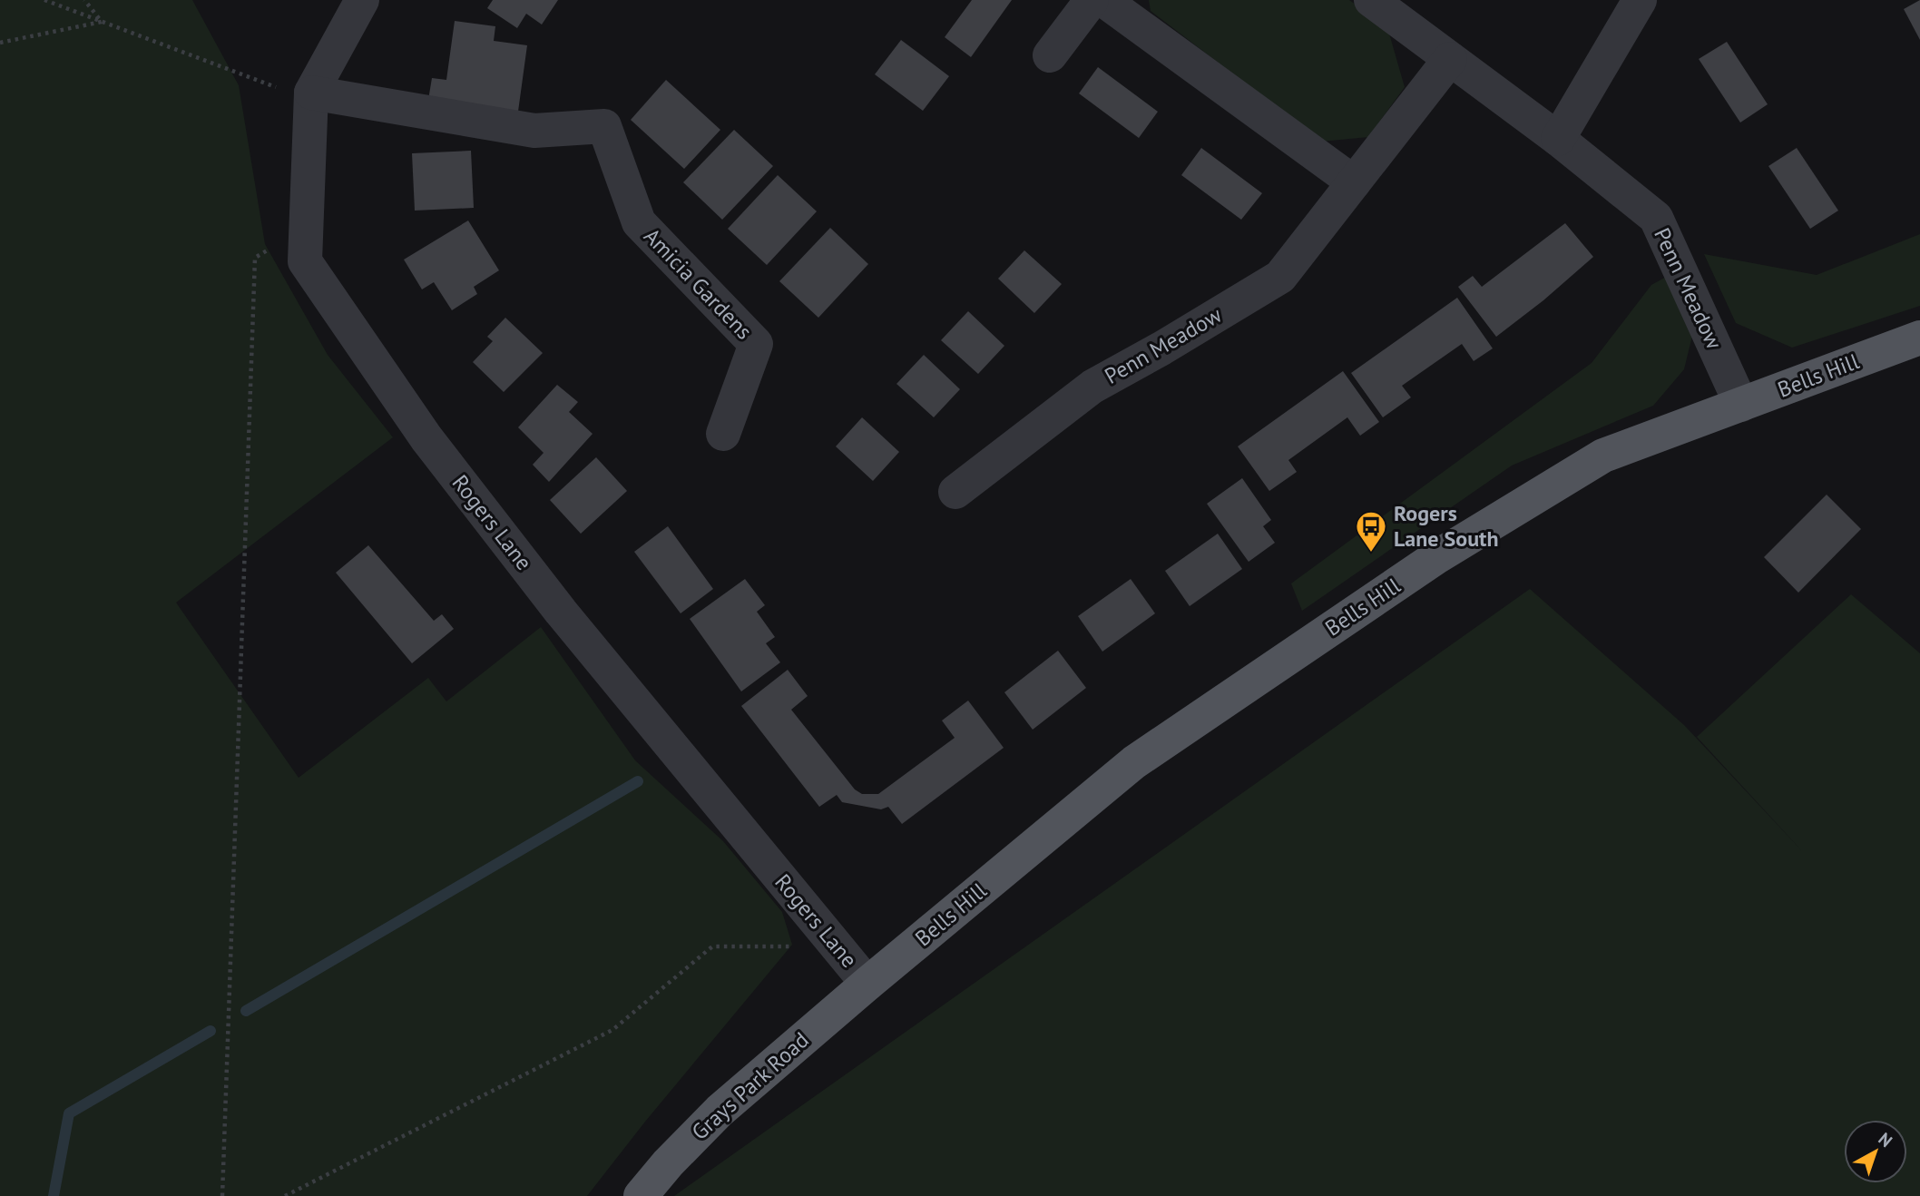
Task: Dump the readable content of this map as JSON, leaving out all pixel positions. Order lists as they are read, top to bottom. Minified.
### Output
{"streets":{"main road":["Bells Hill","Grays Park Road"],"street":["Amicia Gardens","Penn Meadow","Rogers Lane"]},"crossings":[["Amicia Gardens","Rogers Lane"],["Penn Meadow","Bells Hill"],["Bells Hill","Rogers Lane"],["Bells Hill","Grays Park Road"],["Rogers Lane","Grays Park Road"]],"places":{"bus stop":["Rogers Lane South"]},"north":"top right"}
